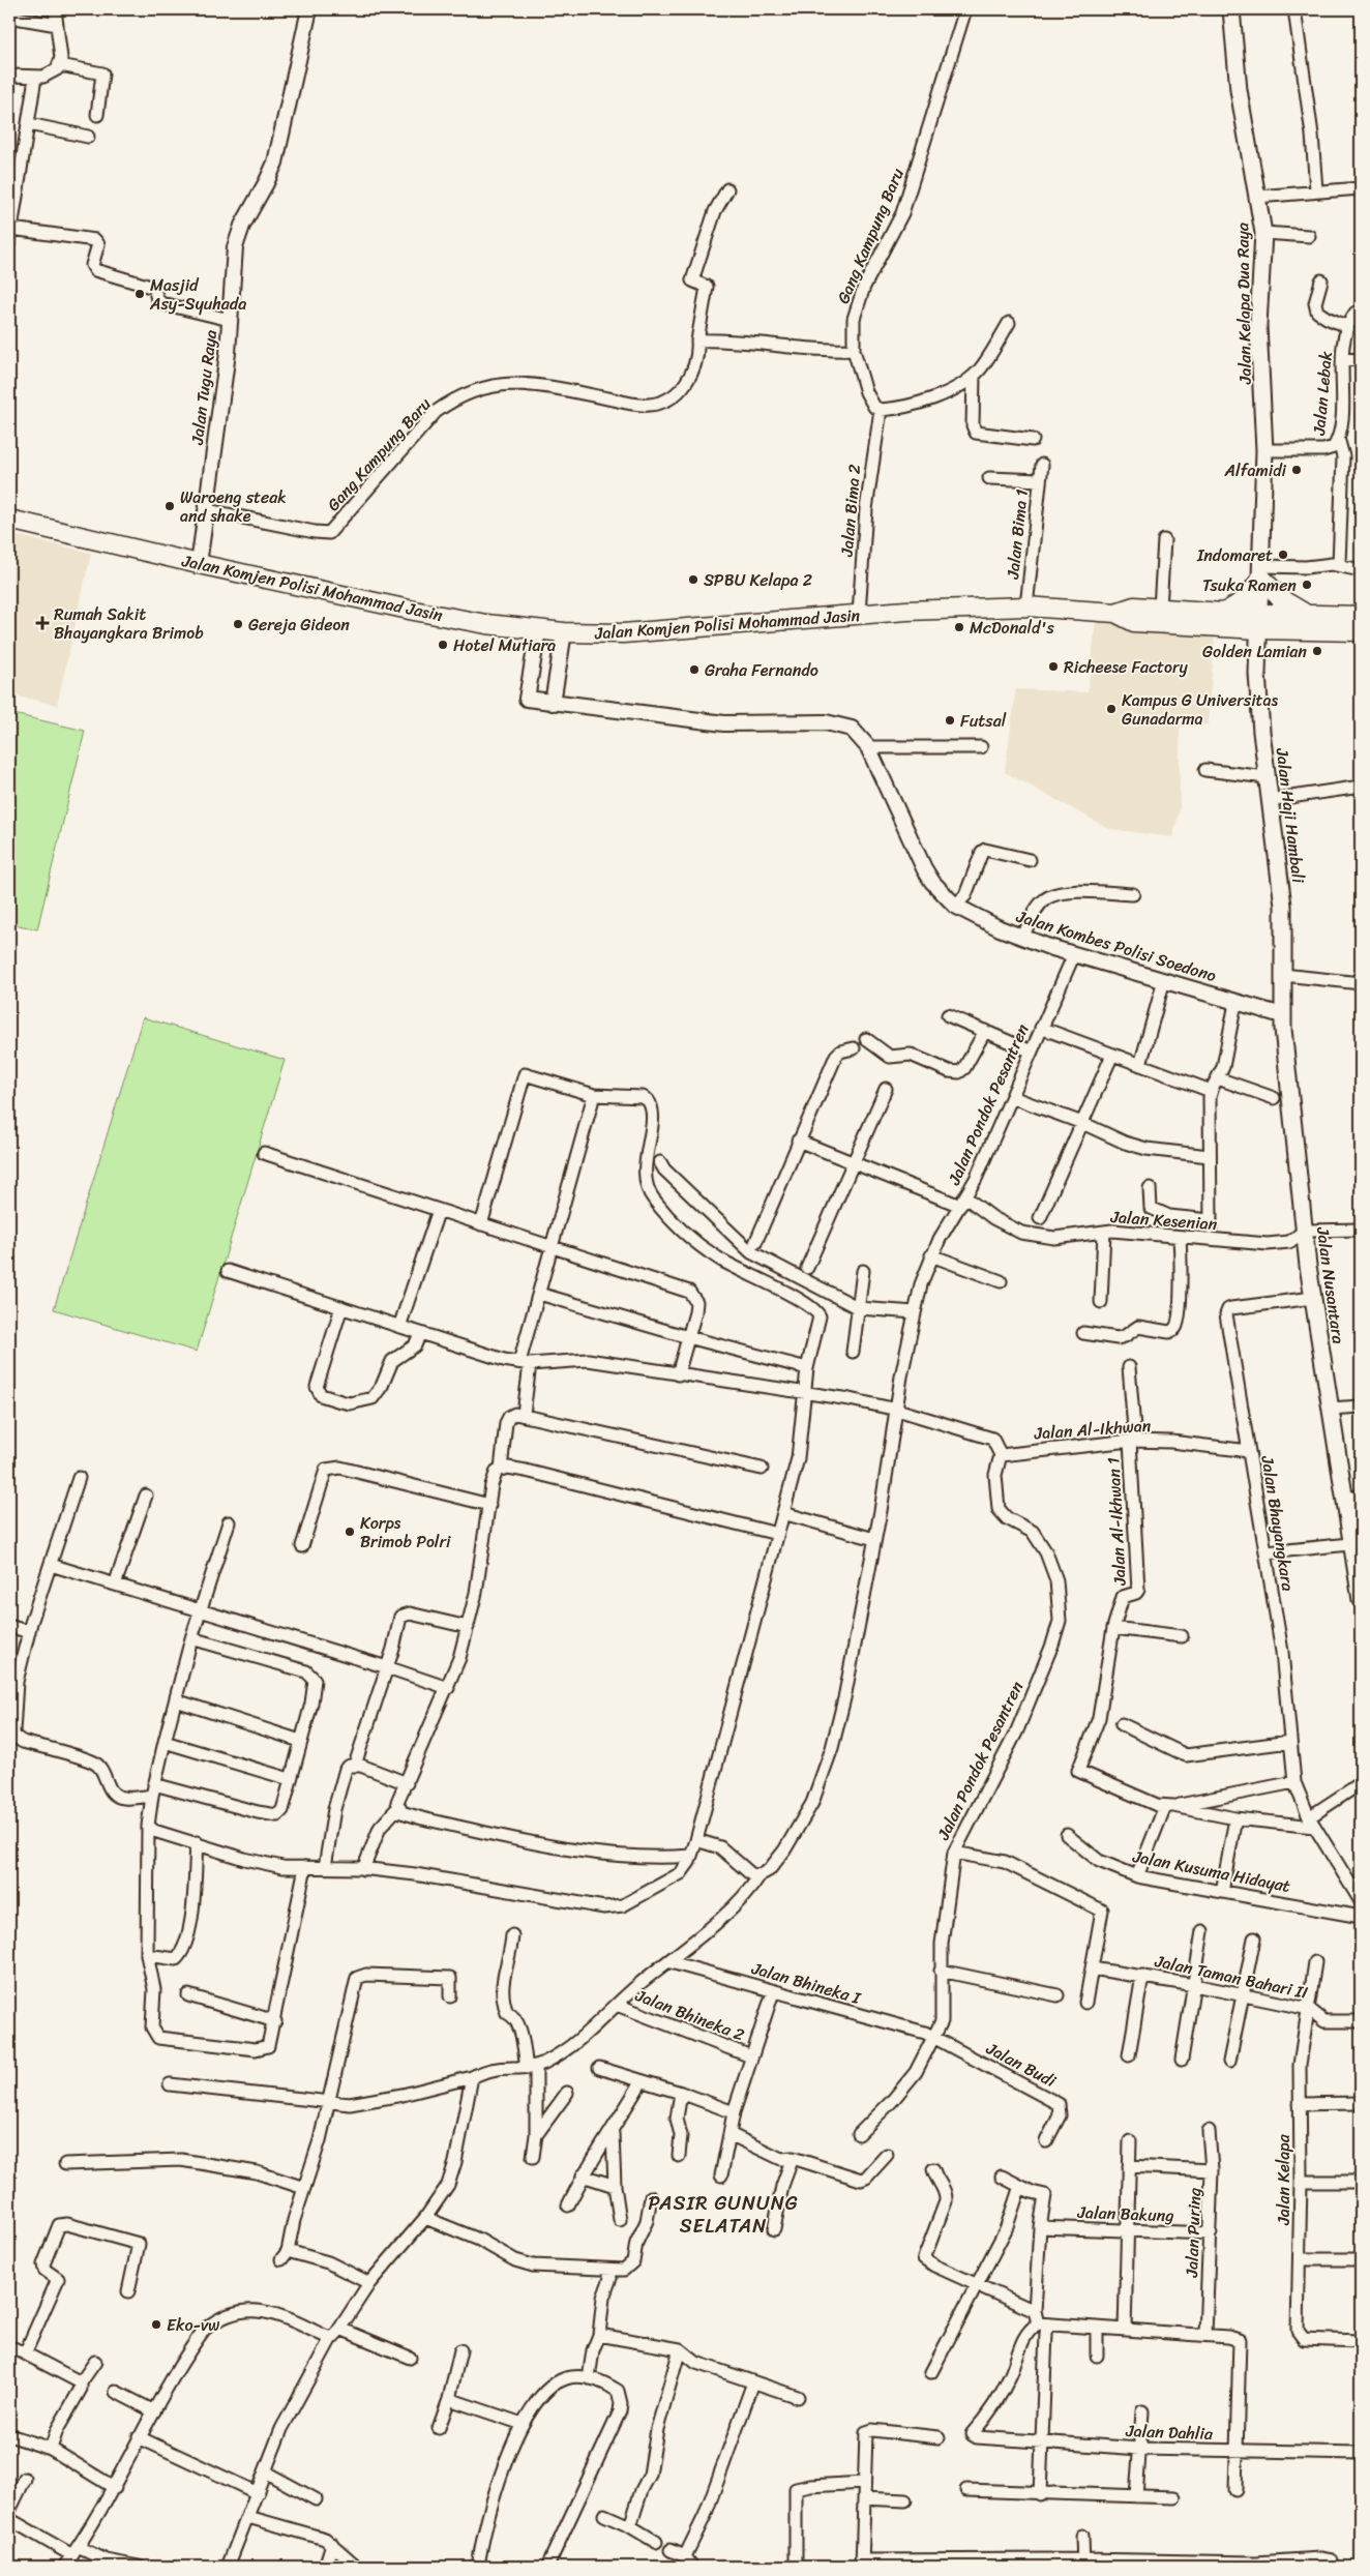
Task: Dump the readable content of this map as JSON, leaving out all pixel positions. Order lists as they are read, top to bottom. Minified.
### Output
{"streets":{"main road":["Jalan Kelapa Dua Raya","Jalan Komjen Polisi Mohammad Jasin","Jalan Haji Hambali","Jalan Nusantara"],"street":["Gang Kampung Baru","Jalan Tugu Raya","Jalan Lebak","Jalan Bima 2","Jalan Bima 1","Jalan Kombes Polisi Soedono","Jalan Pondok Pesantren","Jalan Kesenian","Jalan Al-Ikhwan","Jalan Al-Ikhwan 1","Jalan Bhayangkara","Jalan Kusuma Hidayat","Jalan Taman Bahari II","Jalan Bhineka I","Jalan Bhineka 2","Jalan Budi","Jalan Kelapa","Jalan Bakung","Jalan Puring","Jalan Dahlia"]},"crossings":[["Gang Kampung Baru","Jalan Tugu Raya"],["Gang Kampung Baru","Jalan Bima 2"],["Jalan Kelapa Dua Raya","Jalan Lebak"],["Jalan Kelapa Dua Raya","Jalan Komjen Polisi Mohammad Jasin"],["Jalan Kelapa Dua Raya","Jalan Haji Hambali"],["Jalan Tugu Raya","Jalan Komjen Polisi Mohammad Jasin"],["Jalan Bima 2","Jalan Komjen Polisi Mohammad Jasin"],["Jalan Bima 1","Jalan Komjen Polisi Mohammad Jasin"],["Jalan Komjen Polisi Mohammad Jasin","Jalan Haji Hambali"],["Jalan Komjen Polisi Mohammad Jasin","Jalan Kombes Polisi Soedono"],["Jalan Haji Hambali","Jalan Nusantara"],["Jalan Kombes Polisi Soedono","Jalan Pondok Pesantren"],["Jalan Kombes Polisi Soedono","Jalan Nusantara"],["Jalan Pondok Pesantren","Jalan Kesenian"],["Jalan Pondok Pesantren","Jalan Al-Ikhwan"],["Jalan Pondok Pesantren","Jalan Bhineka I"],["Jalan Pondok Pesantren","Jalan Bhineka 2"],["Jalan Pondok Pesantren","Jalan Budi"],["Jalan Kesenian","Jalan Nusantara"],["Jalan Nusantara","Jalan Bhayangkara"],["Jalan Al-Ikhwan","Jalan Al-Ikhwan 1"],["Jalan Al-Ikhwan","Jalan Bhayangkara"],["Jalan Taman Bahari II","Jalan Kelapa"],["Jalan Bhineka I","Jalan Budi"],["Jalan Bakung","Jalan Puring"]],"districts":["PASIR GUNUNG SELATAN"],"places":{"other":["Masjid Asy-Syuhada","Alfamidi","Waroeng steak and shake","Indomaret","SPBU Kelapa 2","Tsuka Ramen","Gereja Gideon","McDonald's","Hotel Mutiara","Golden Lamian","Richeese Factory","Graha Fernando","Kampus G Universitas Gunadarma","Futsal","Korps Brimob Polri","Eko-vw"],"health":["Rumah Sakit Bhayangkara Brimob"]}}
